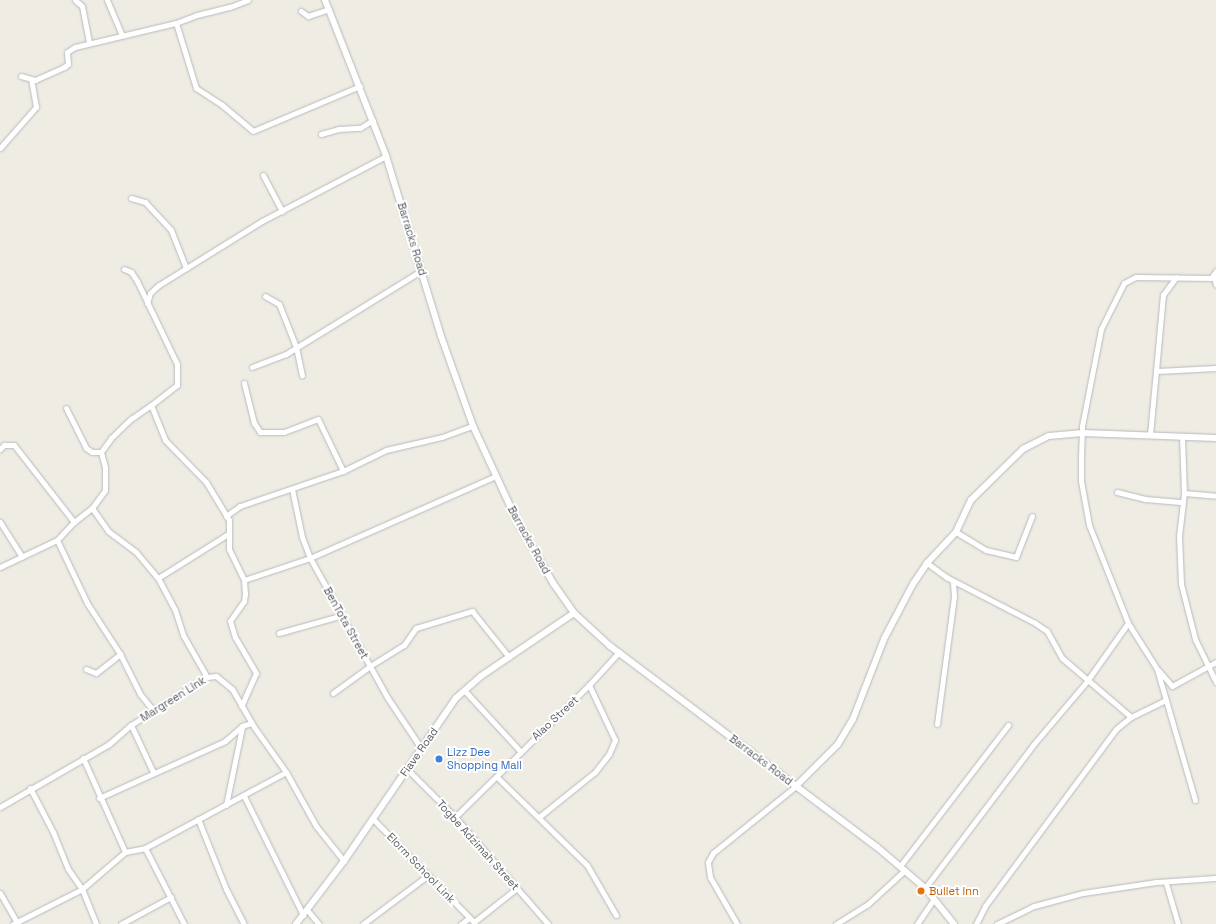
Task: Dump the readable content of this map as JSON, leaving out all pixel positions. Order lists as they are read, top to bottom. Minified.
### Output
{"streets":{"street":["Barracks Road","BenTota Street","Margreen Link","Alao Street","Fiave Road","Togbe Adzimah Street","Elorm School Link"]},"crossings":[["Barracks Road","Alao Street"],["Barracks Road","Fiave Road"],["BenTota Street","Fiave Road"],["Margreen Link","Fiave Road"],["Alao Street","Togbe Adzimah Street"],["Fiave Road","Togbe Adzimah Street"],["Fiave Road","Elorm School Link"]],"places":["Lizz Dee Shopping Mall","Bullet Inn"]}
